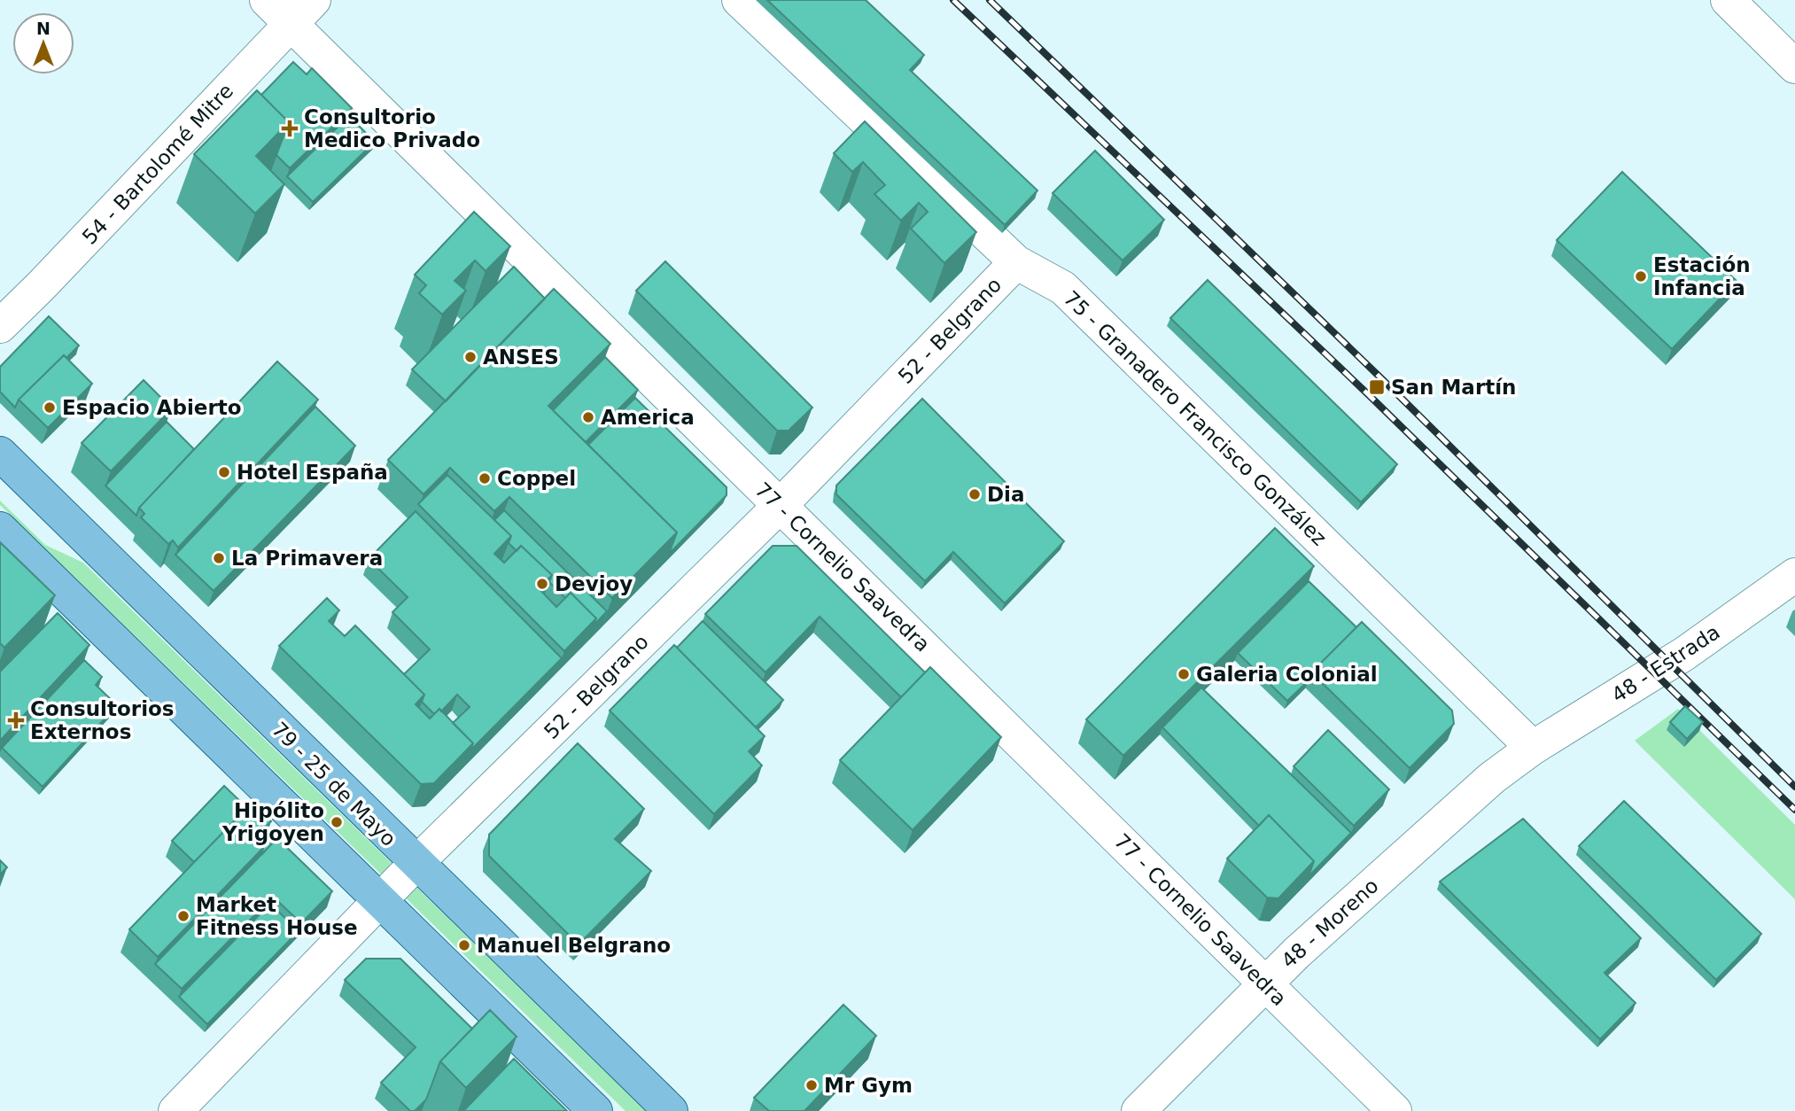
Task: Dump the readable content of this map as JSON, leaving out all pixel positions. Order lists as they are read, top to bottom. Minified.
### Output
{"streets":{"main road":["79 - 25 de Mayo"],"street":["54 - Bartolomé Mitre","52 - Belgrano","75 - Granadero Francisco González","77 - Cornelio Saavedra","48 - Estrada","48 - Moreno"]},"crossings":[["54 - Bartolomé Mitre","77 - Cornelio Saavedra"],["52 - Belgrano","75 - Granadero Francisco González"],["52 - Belgrano","77 - Cornelio Saavedra"],["52 - Belgrano","79 - 25 de Mayo"],["75 - Granadero Francisco González","48 - Estrada"],["75 - Granadero Francisco González","48 - Moreno"],["77 - Cornelio Saavedra","48 - Moreno"],["48 - Estrada","48 - Moreno"]],"places":{"health":["Consultorio Medico Privado","Consultorios Externos"],"other":["Estación Infancia","ANSES","Espacio Abierto","America","Hotel España","Coppel","Dia","La Primavera","Devjoy","Galeria Colonial","Hipólito Yrigoyen","Market Fitness House","Manuel Belgrano","Mr Gym"],"transit":["San Martín"]},"north":"top"}
